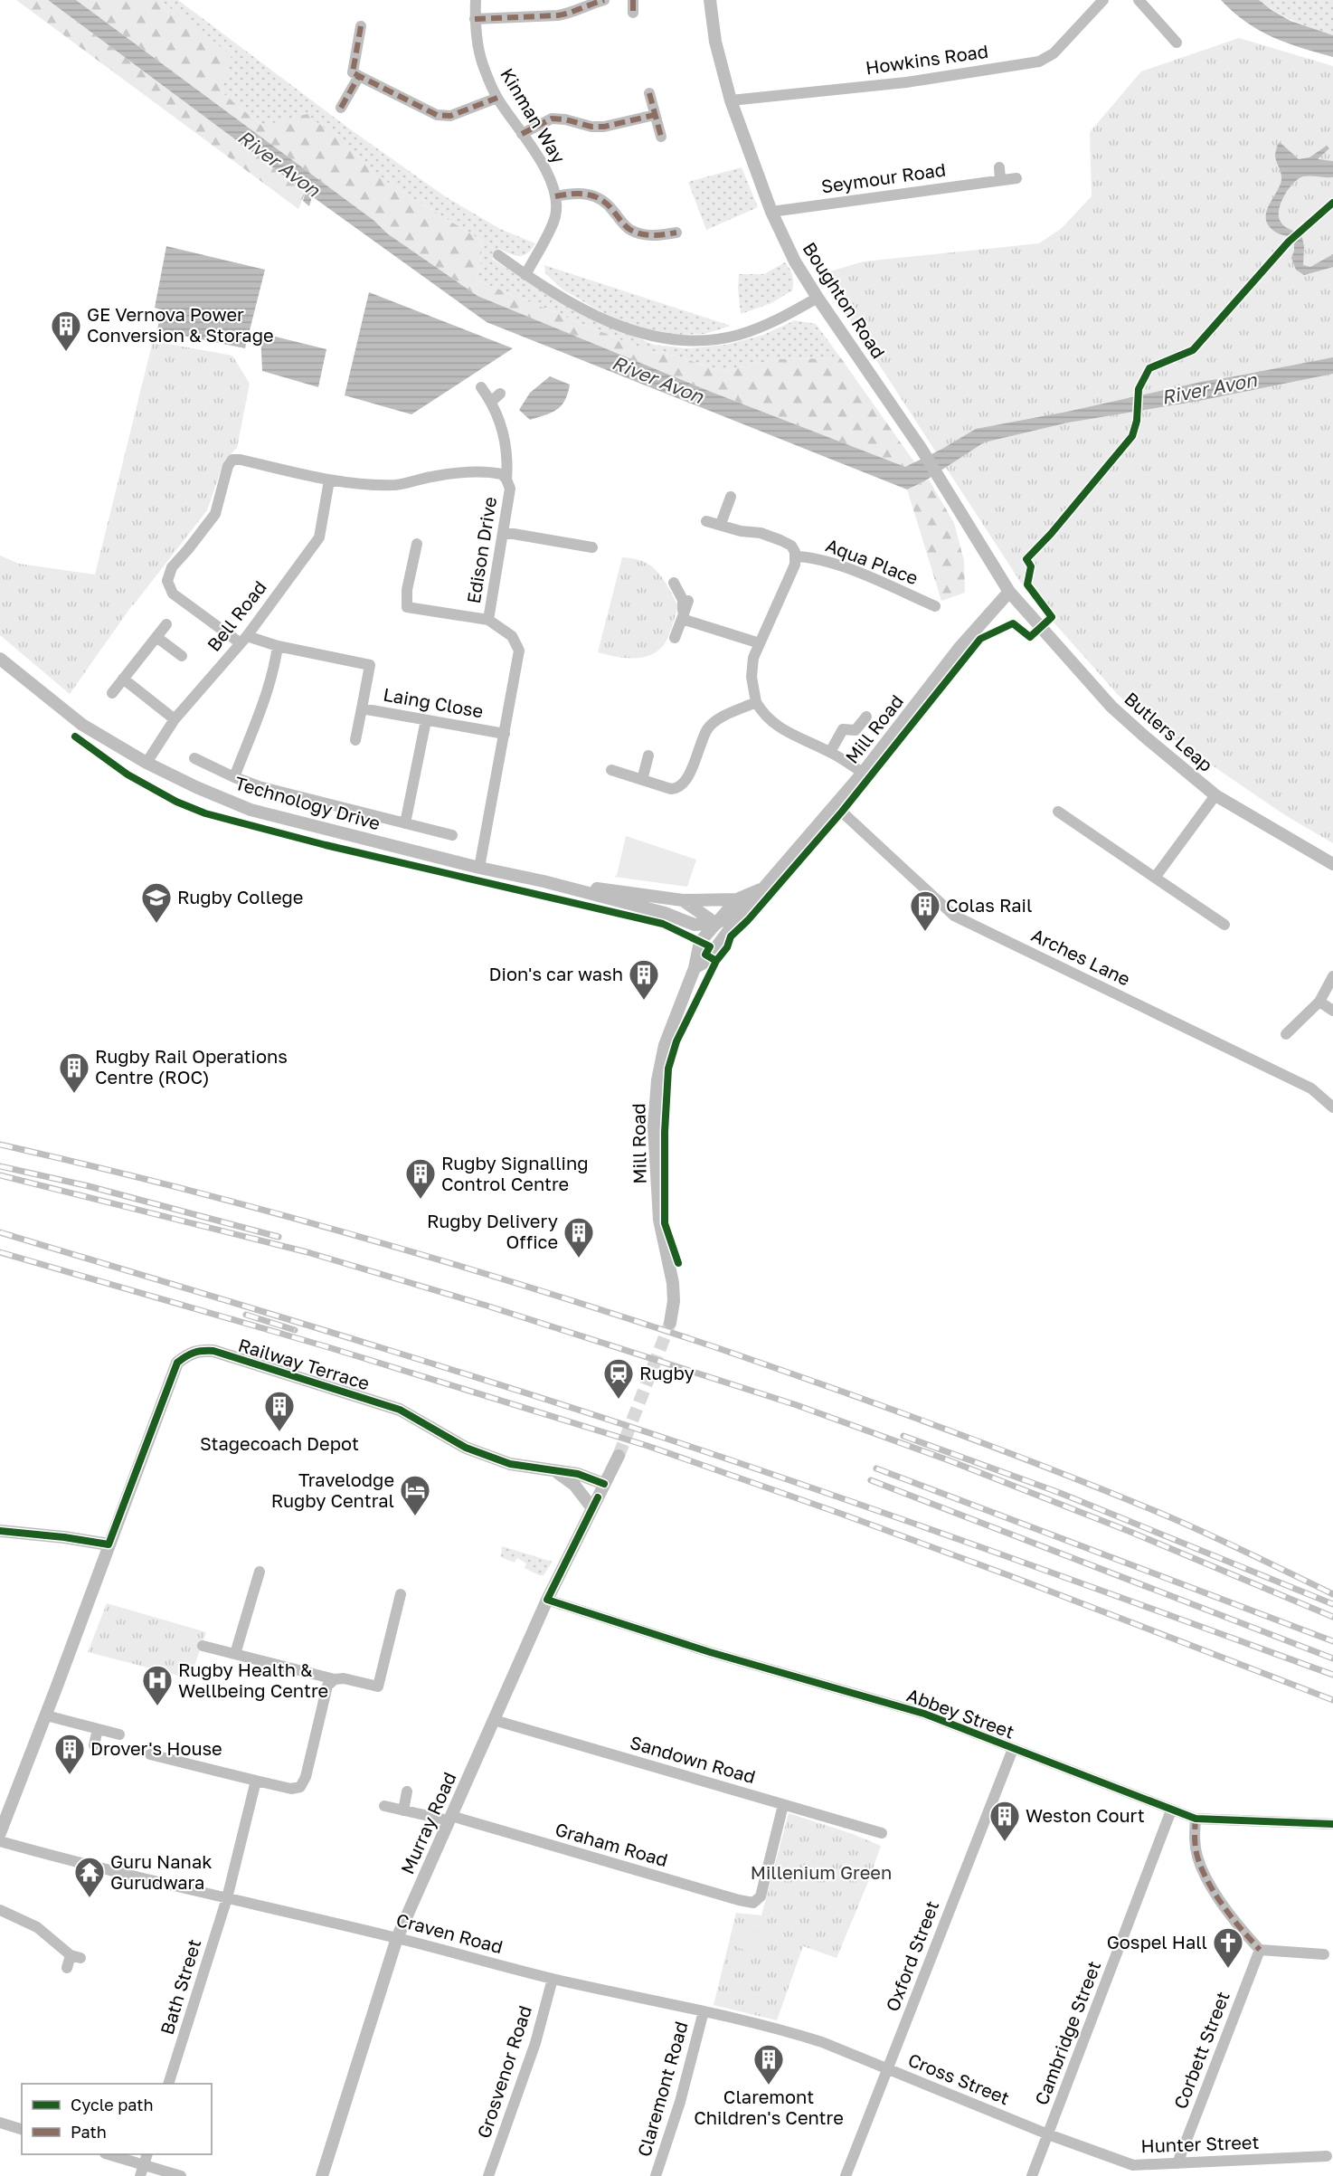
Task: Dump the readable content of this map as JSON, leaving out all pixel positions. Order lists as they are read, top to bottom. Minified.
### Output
{"streets":{"street":["Howkins Road","Kinman Way","Seymour Road","Boughton Road","Edison Drive","Aqua Place","Bell Road","Laing Close","Mill Road","Butlers Leap","Technology Drive","Arches Lane","Railway Terrace","Abbey Street","Sandown Road","Murray Road","Graham Road","Craven Road","Oxford Street","Bath Street","Cambridge Street","Corbett Street","Grosvenor Road","Cross Street","Claremont Road","Hunter Street"]},"crossings":[["Howkins Road","Boughton Road"],["Seymour Road","Boughton Road"],["Boughton Road","Mill Road"],["Boughton Road","Butlers Leap"],["Edison Drive","Bell Road"],["Edison Drive","Laing Close"],["Edison Drive","Technology Drive"],["Bell Road","Laing Close"],["Bell Road","Technology Drive"],["Mill Road","Butlers Leap"],["Mill Road","Technology Drive"],["Mill Road","Arches Lane"],["Railway Terrace","Murray Road"],["Abbey Street","Murray Road"],["Abbey Street","Oxford Street"],["Abbey Street","Cambridge Street"],["Sandown Road","Murray Road"],["Sandown Road","Graham Road"],["Murray Road","Graham Road"],["Murray Road","Craven Road"],["Craven Road","Oxford Street"],["Craven Road","Bath Street"],["Craven Road","Grosvenor Road"],["Craven Road","Cross Street"],["Craven Road","Claremont Road"],["Oxford Street","Cross Street"],["Cambridge Street","Cross Street"],["Cambridge Street","Hunter Street"],["Corbett Street","Hunter Street"],["Cross Street","Hunter Street"]],"water":["River Avon"],"parks":["Millenium Green"],"places":{"building":["GE Vernova Power Conversion & Storage","Colas Rail","Dion's car wash","Rugby Rail Operations Centre (ROC)","Rugby Signalling Control Centre","Rugby Delivery Office","Stagecoach Depot","Drover's House","Weston Court","Claremont Children's Centre"],"school or university":["Rugby College"],"station":["Rugby"],"hotel":["Travelodge Rugby Central"],"hospital":["Rugby Health & Wellbeing Centre"],"temple":["Guru Nanak Gurudwara"],"church":["Gospel Hall"]},"legend":["Cycle path","Path"]}
